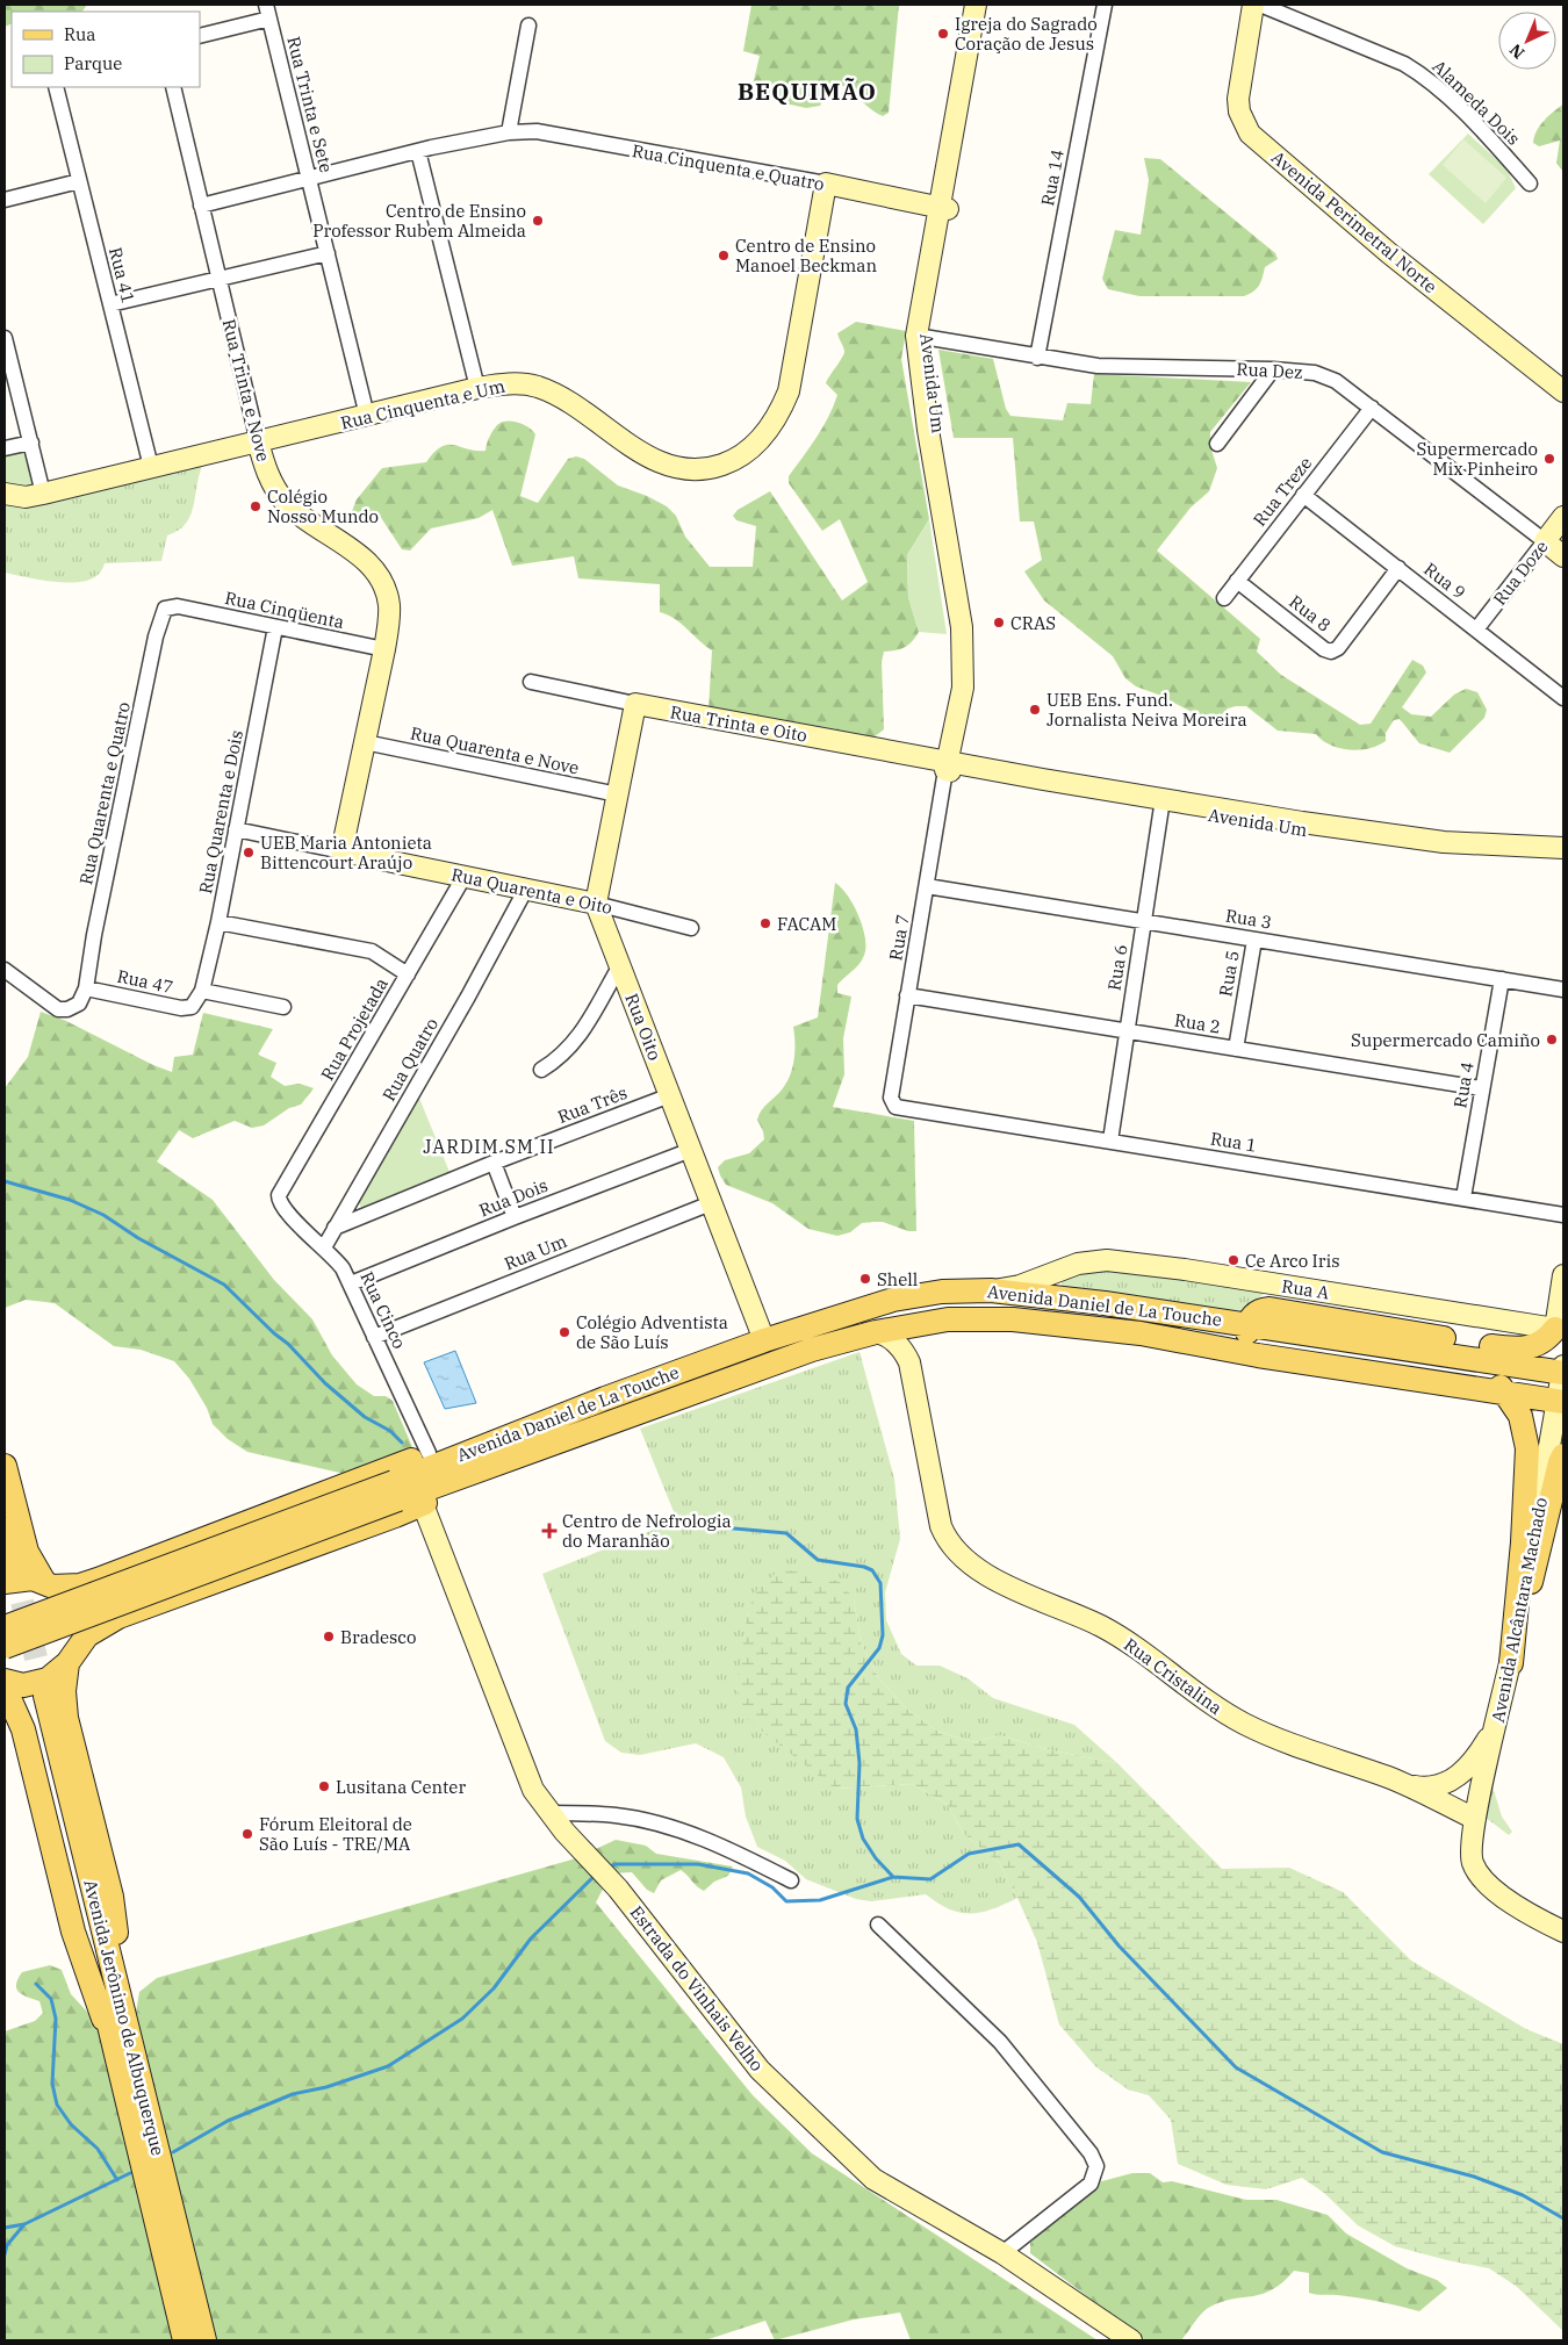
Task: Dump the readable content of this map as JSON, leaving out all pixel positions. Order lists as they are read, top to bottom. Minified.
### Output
{"streets":{"main road":["Avenida Daniel de La Touche","Avenida Jerônimo de Albuquerque"],"street":["Alameda Dois","Rua Trinta e Sete","Rua Cinquenta e Quatro","Rua 14","Avenida Perimetral Norte","Rua 41","Rua Dez","Avenida Um","Rua Trinta e Nove","Rua Cinquenta e Um","Rua Treze","Rua Doze","Rua 9","Rua Cinqüenta","Rua 8","Rua Trinta e Oito","Rua Quarenta e Nove","Rua Quarenta e Quatro","Rua Quarenta e Dois","Rua Quarenta e Oito","Rua 3","Rua 7","Rua 6","Rua 5","Rua 47","Rua 2","Rua Oito","Rua Projetada","Rua Quatro","Rua 4","Rua Três","Rua 1","Rua Dois","Rua Um","Rua A","Rua Cinco","Avenida Alcântara Machado","Rua Cristalina","Estrada do Vinhais Velho"]},"crossings":[["Rua Trinta e Sete","Rua Cinquenta e Quatro"],["Rua Trinta e Sete","Rua Cinquenta e Um"],["Rua Cinquenta e Quatro","Avenida Um"],["Rua Cinquenta e Quatro","Rua Trinta e Nove"],["Rua Cinquenta e Quatro","Rua Cinquenta e Um"],["Rua 14","Rua Dez"],["Rua 41","Rua Cinquenta e Um"],["Rua Dez","Avenida Um"],["Rua Dez","Rua Treze"],["Rua Dez","Rua Doze"],["Avenida Um","Rua Trinta e Oito"],["Avenida Um","Rua 7"],["Avenida Um","Rua 6"],["Rua Trinta e Nove","Rua Cinquenta e Um"],["Rua Trinta e Nove","Rua Cinqüenta"],["Rua Trinta e Nove","Rua Quarenta e Nove"],["Rua Trinta e Nove","Rua Quarenta e Oito"],["Rua Treze","Rua 9"],["Rua Treze","Rua 8"],["Rua Doze","Rua 9"],["Rua 9","Rua 8"],["Rua Cinqüenta","Rua Quarenta e Quatro"],["Rua Cinqüenta","Rua Quarenta e Dois"],["Rua Trinta e Oito","Rua 7"],["Rua Quarenta e Quatro","Rua 47"],["Rua Quarenta e Dois","Rua Quarenta e Oito"],["Rua Quarenta e Dois","Rua 47"],["Rua Quarenta e Oito","Rua Oito"],["Rua Quarenta e Oito","Rua Projetada"],["Rua Quarenta e Oito","Rua Quatro"],["Rua 3","Rua 7"],["Rua 3","Rua 6"],["Rua 3","Rua 5"],["Rua 3","Rua 4"],["Rua 7","Rua 2"],["Rua 7","Rua 1"],["Rua 6","Rua 2"],["Rua 6","Rua 1"],["Rua 5","Rua 2"],["Rua 2","Rua 4"],["Rua Oito","Rua Três"],["Rua Oito","Rua Dois"],["Rua Oito","Rua Um"],["Rua Oito","Avenida Daniel de La Touche"],["Rua Projetada","Rua Cinco"],["Rua Quatro","Rua Três"],["Rua Quatro","Rua Cinco"],["Rua 4","Rua 1"],["Rua Dois","Rua Cinco"],["Rua Um","Rua Cinco"],["Rua A","Avenida Daniel de La Touche"],["Avenida Daniel de La Touche","Avenida Alcântara Machado"],["Avenida Daniel de La Touche","Rua Cristalina"],["Avenida Alcântara Machado","Rua Cristalina"]],"districts":["BEQUIMÃO","JARDIM SM II"],"places":{"other":["Igreja do Sagrado Coração de Jesus","Centro de Ensino Professor Rubem Almeida","Centro de Ensino Manoel Beckman","Supermercado Mix Pinheiro","Colégio Nosso Mundo","CRAS","UEB Ens. Fund. Jornalista Neiva Moreira","UEB Maria Antonieta Bittencourt Araújo","FACAM","Supermercado Camiño","Ce Arco Iris","Shell","Colégio Adventista de São Luís","Bradesco","Lusitana Center","Fórum Eleitoral de São Luís - TRE/MA"],"health":["Centro de Nefrologia do Maranhão"]},"legend":["Rua","Parque"],"north":"bottom left"}
